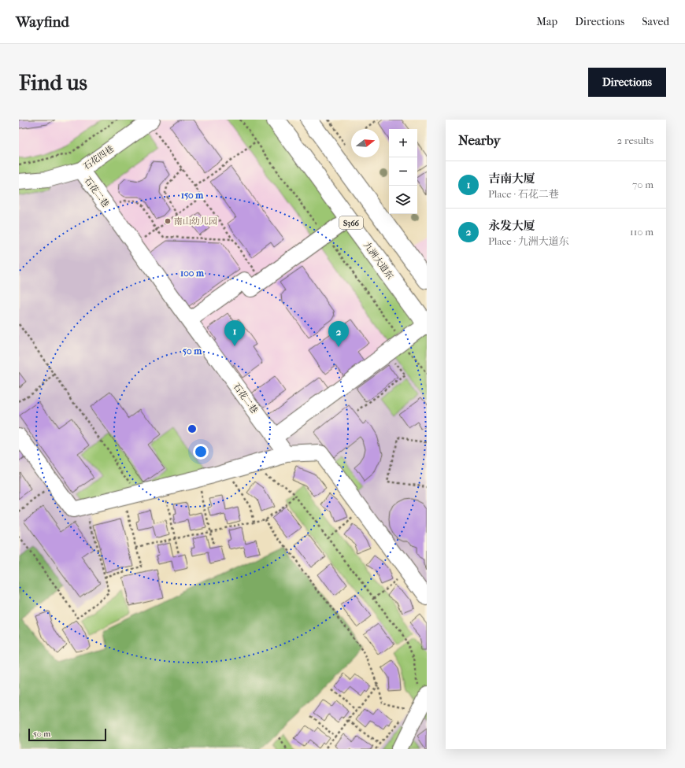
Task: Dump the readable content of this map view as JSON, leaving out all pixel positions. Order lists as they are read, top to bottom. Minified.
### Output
{"streets":{"main road":["S366","九洲大道东"],"street":["石花四巷","石花二巷"]},"crossings":[["石花四巷","石花二巷"]],"places":["南山幼儿园"],"scale_bar":"50 m","north":"right","page":{"header":"Wayfind","nav":["Map","Directions","Saved"],"buttons":"Directions","title":"Find us","heading":["Nearby","2 results"],"map_buttons":["+","−"],"list":[{"mark":"1","name":"吉南大厦","note":"Place · 石花二巷","value":"70 m"},{"mark":"2","name":"永发大厦","note":"Place · 九洲大道东","value":"110 m"}],"pins":["1","2"],"scale":"50 m"},"rings":["150 m","100 m","50 m"]}
